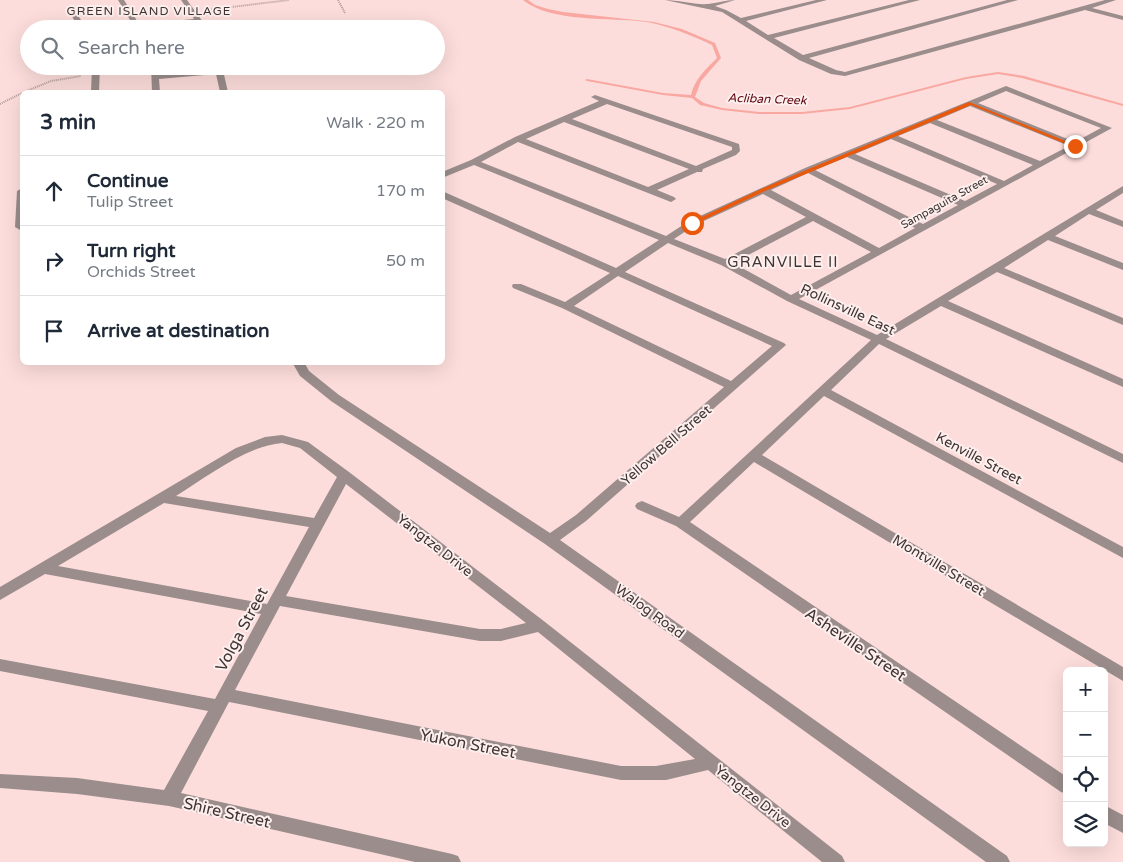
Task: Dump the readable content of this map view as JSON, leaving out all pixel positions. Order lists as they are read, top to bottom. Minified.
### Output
{"streets":{"street":["Sampaguita Street","Rollinsville East","Yellow Bell Street","Kenville Street","Yangtze Drive","Montville Street","Walog Road","Volga Street","Asheville Street","Yukon Street","Shire Street"]},"crossings":[["Sampaguita Street","Rollinsville East"],["Yellow Bell Street","Walog Road"],["Yangtze Drive","Volga Street"],["Yangtze Drive","Yukon Street"],["Volga Street","Yukon Street"],["Volga Street","Shire Street"]],"districts":["GREEN ISLAND VILLAGE","GRANVILLE II"],"water":["Acliban Creek"],"page":{"search":"Search here","heading":["3 min","Walk · 220 m"],"list":[["Continue","Tulip Street","170 m"],["Turn right","Orchids Street","50 m"],"Arrive at destination"],"map_buttons":["+","−"]}}
